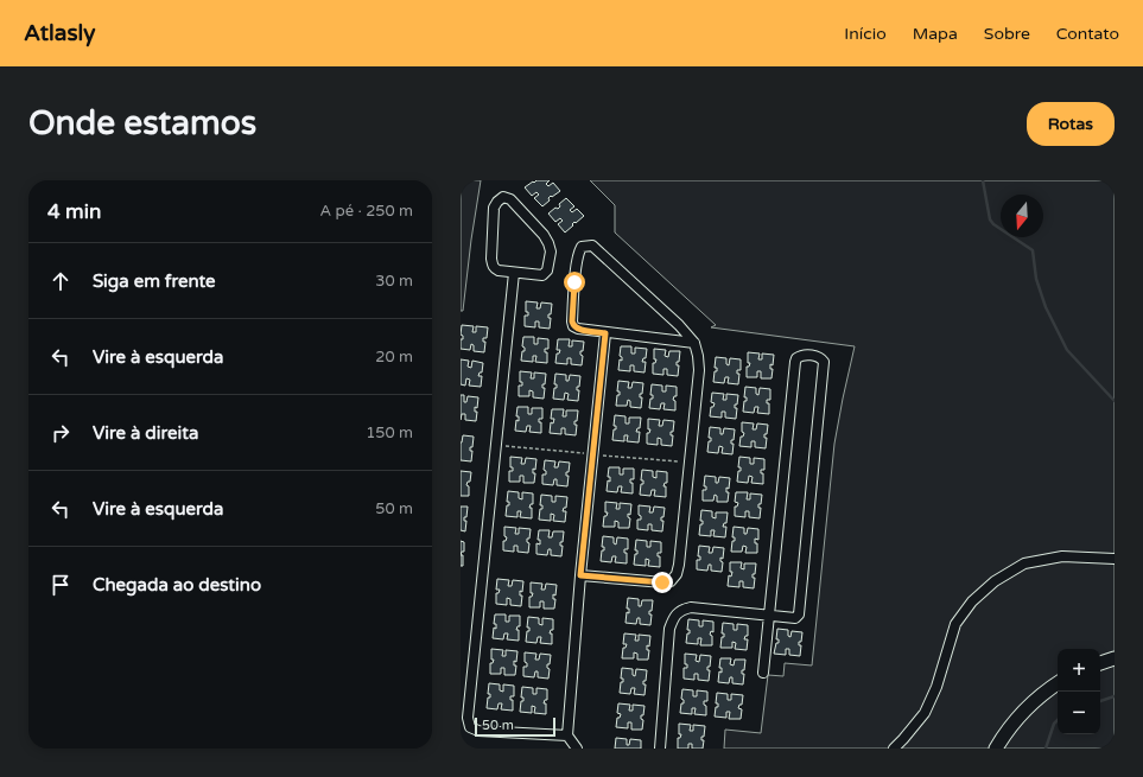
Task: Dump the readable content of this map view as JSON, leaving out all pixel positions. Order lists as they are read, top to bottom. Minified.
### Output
{"scale_bar":"50 m","north":"bottom","page":{"header":"Atlasly","nav":["Início","Mapa","Sobre","Contato"],"buttons":"Rotas","title":"Onde estamos","heading":["4 min","A pé · 250 m"],"list":[["Siga em frente","30 m"],["Vire à esquerda","20 m"],["Vire à direita","150 m"],["Vire à esquerda","50 m"],"Chegada ao destino"],"map_buttons":["+","−"],"scale":"50 m"}}
